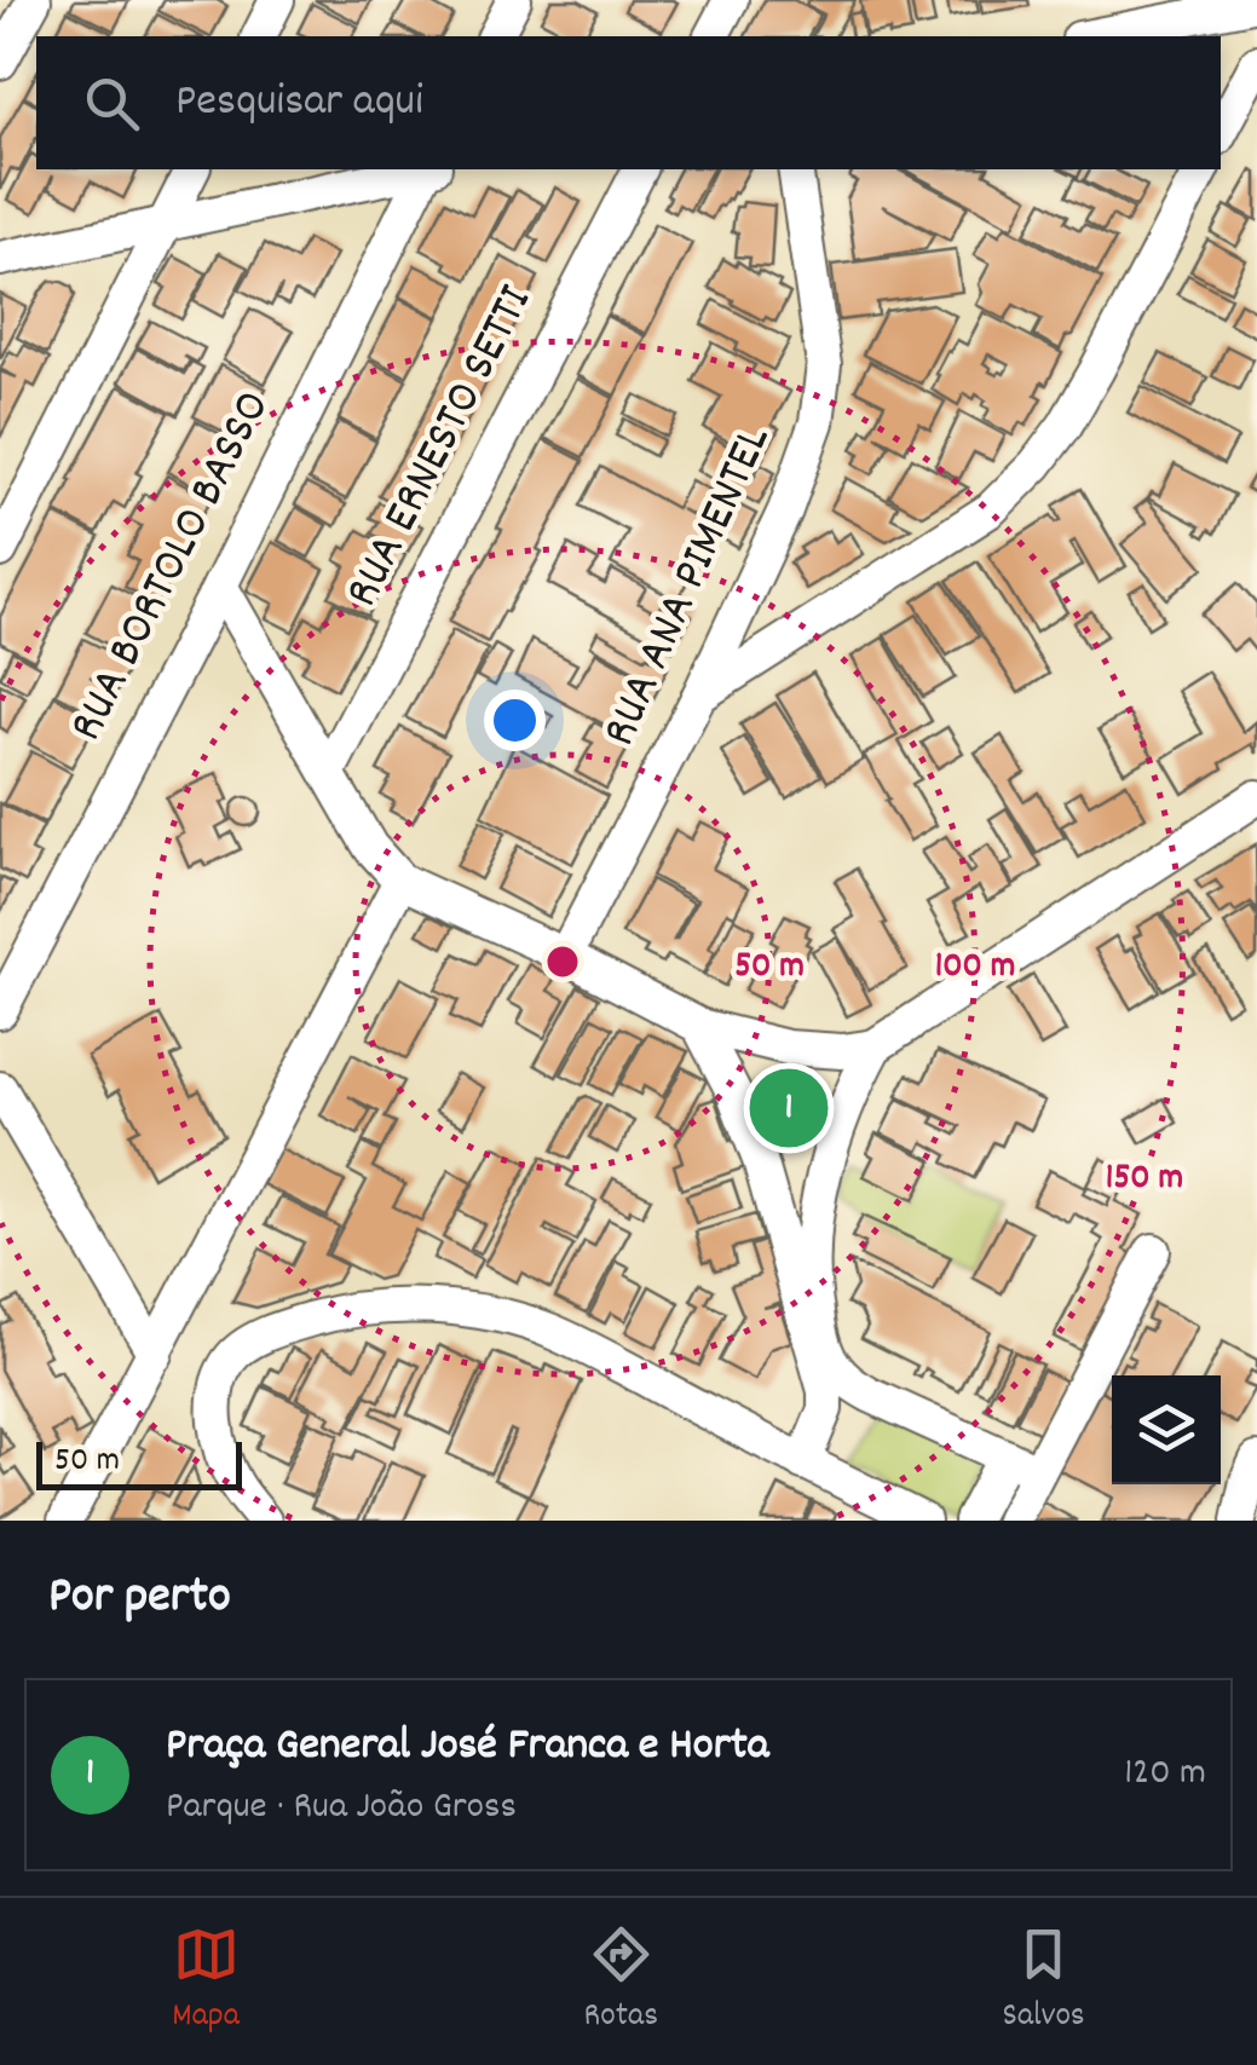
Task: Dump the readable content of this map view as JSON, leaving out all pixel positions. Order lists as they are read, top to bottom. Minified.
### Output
{"streets":{"street":["RUA ERNESTO SETTI","RUA BORTOLO BASSO","RUA ANA PIMENTEL"]},"scale_bar":"50 m","page":{"search":"Pesquisar aqui","pins":"1","scale":"50 m","heading":"Por perto","list":[{"mark":"1","name":"Praça General José Franca e Horta","note":"Parque · Rua João Gross","value":"120 m"}],"nav":["Mapa","Rotas","Salvos"]},"rings":["50 m","100 m","150 m"]}
